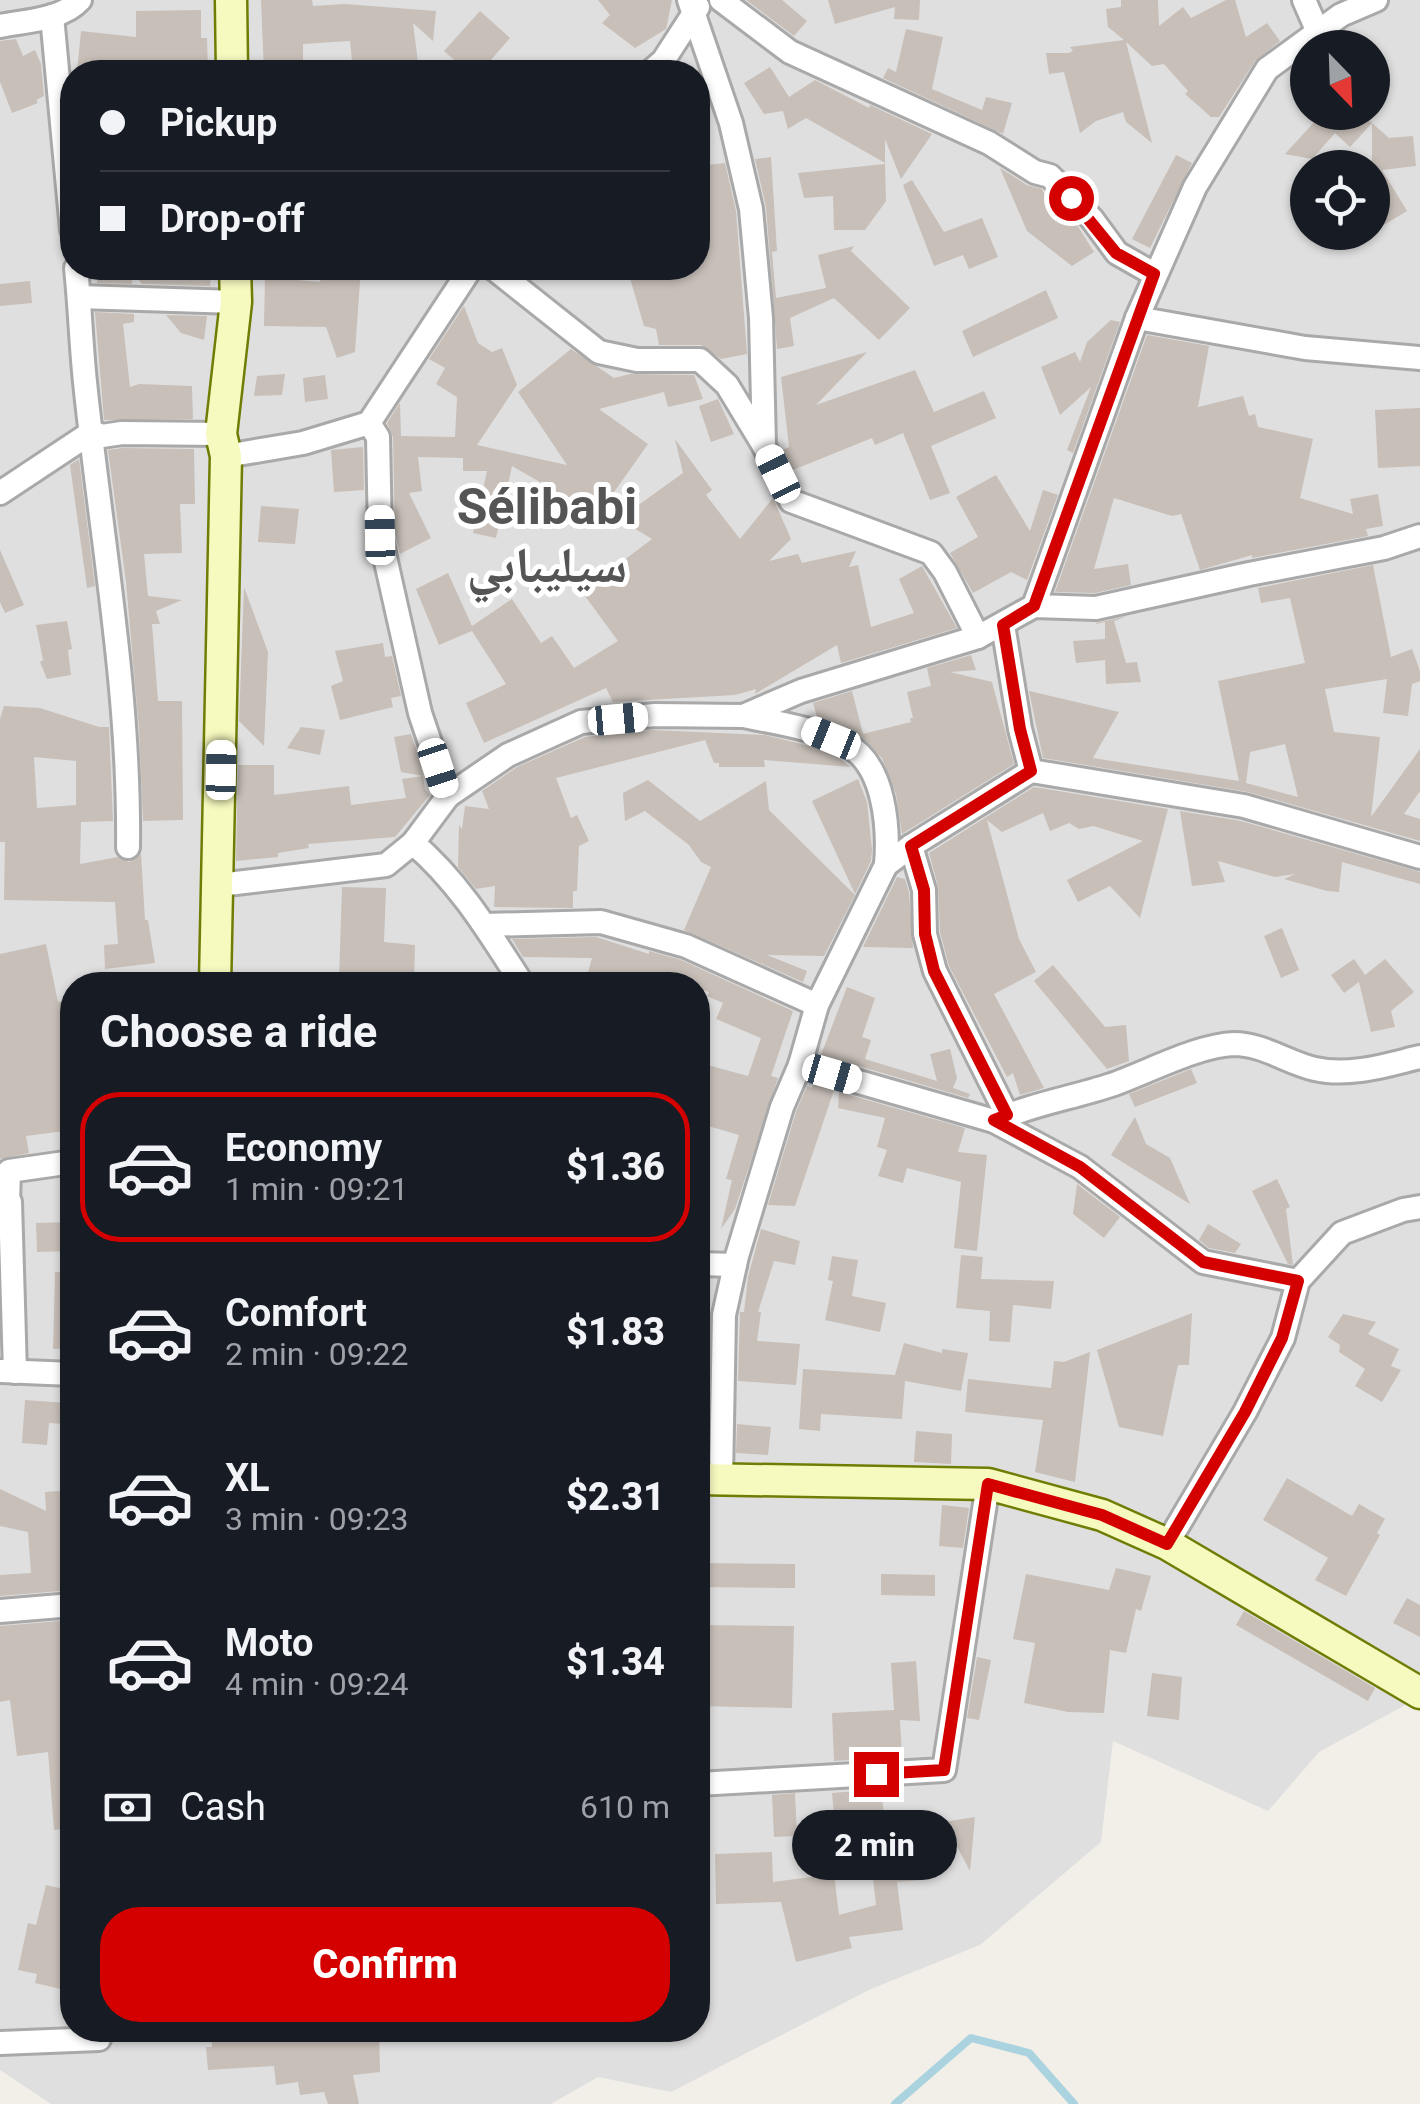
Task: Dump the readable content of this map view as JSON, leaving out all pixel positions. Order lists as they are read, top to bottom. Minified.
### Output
{"districts":["Sélibabi سيليبابي"],"north":"bottom right","page":{"banner":["Pickup","Drop-off"],"heading":"Choose a ride","list":[{"name":"Economy","note":"1 min · 09:21","value":"$1.36"},{"name":"Comfort","note":"2 min · 09:22","value":"$1.83"},{"name":"XL","note":"3 min · 09:23","value":"$2.31"},{"name":"Moto","note":"4 min · 09:24","value":"$1.34"}],"pay":["Cash","610 m"],"bubble":"2 min","buttons":"Confirm"}}
